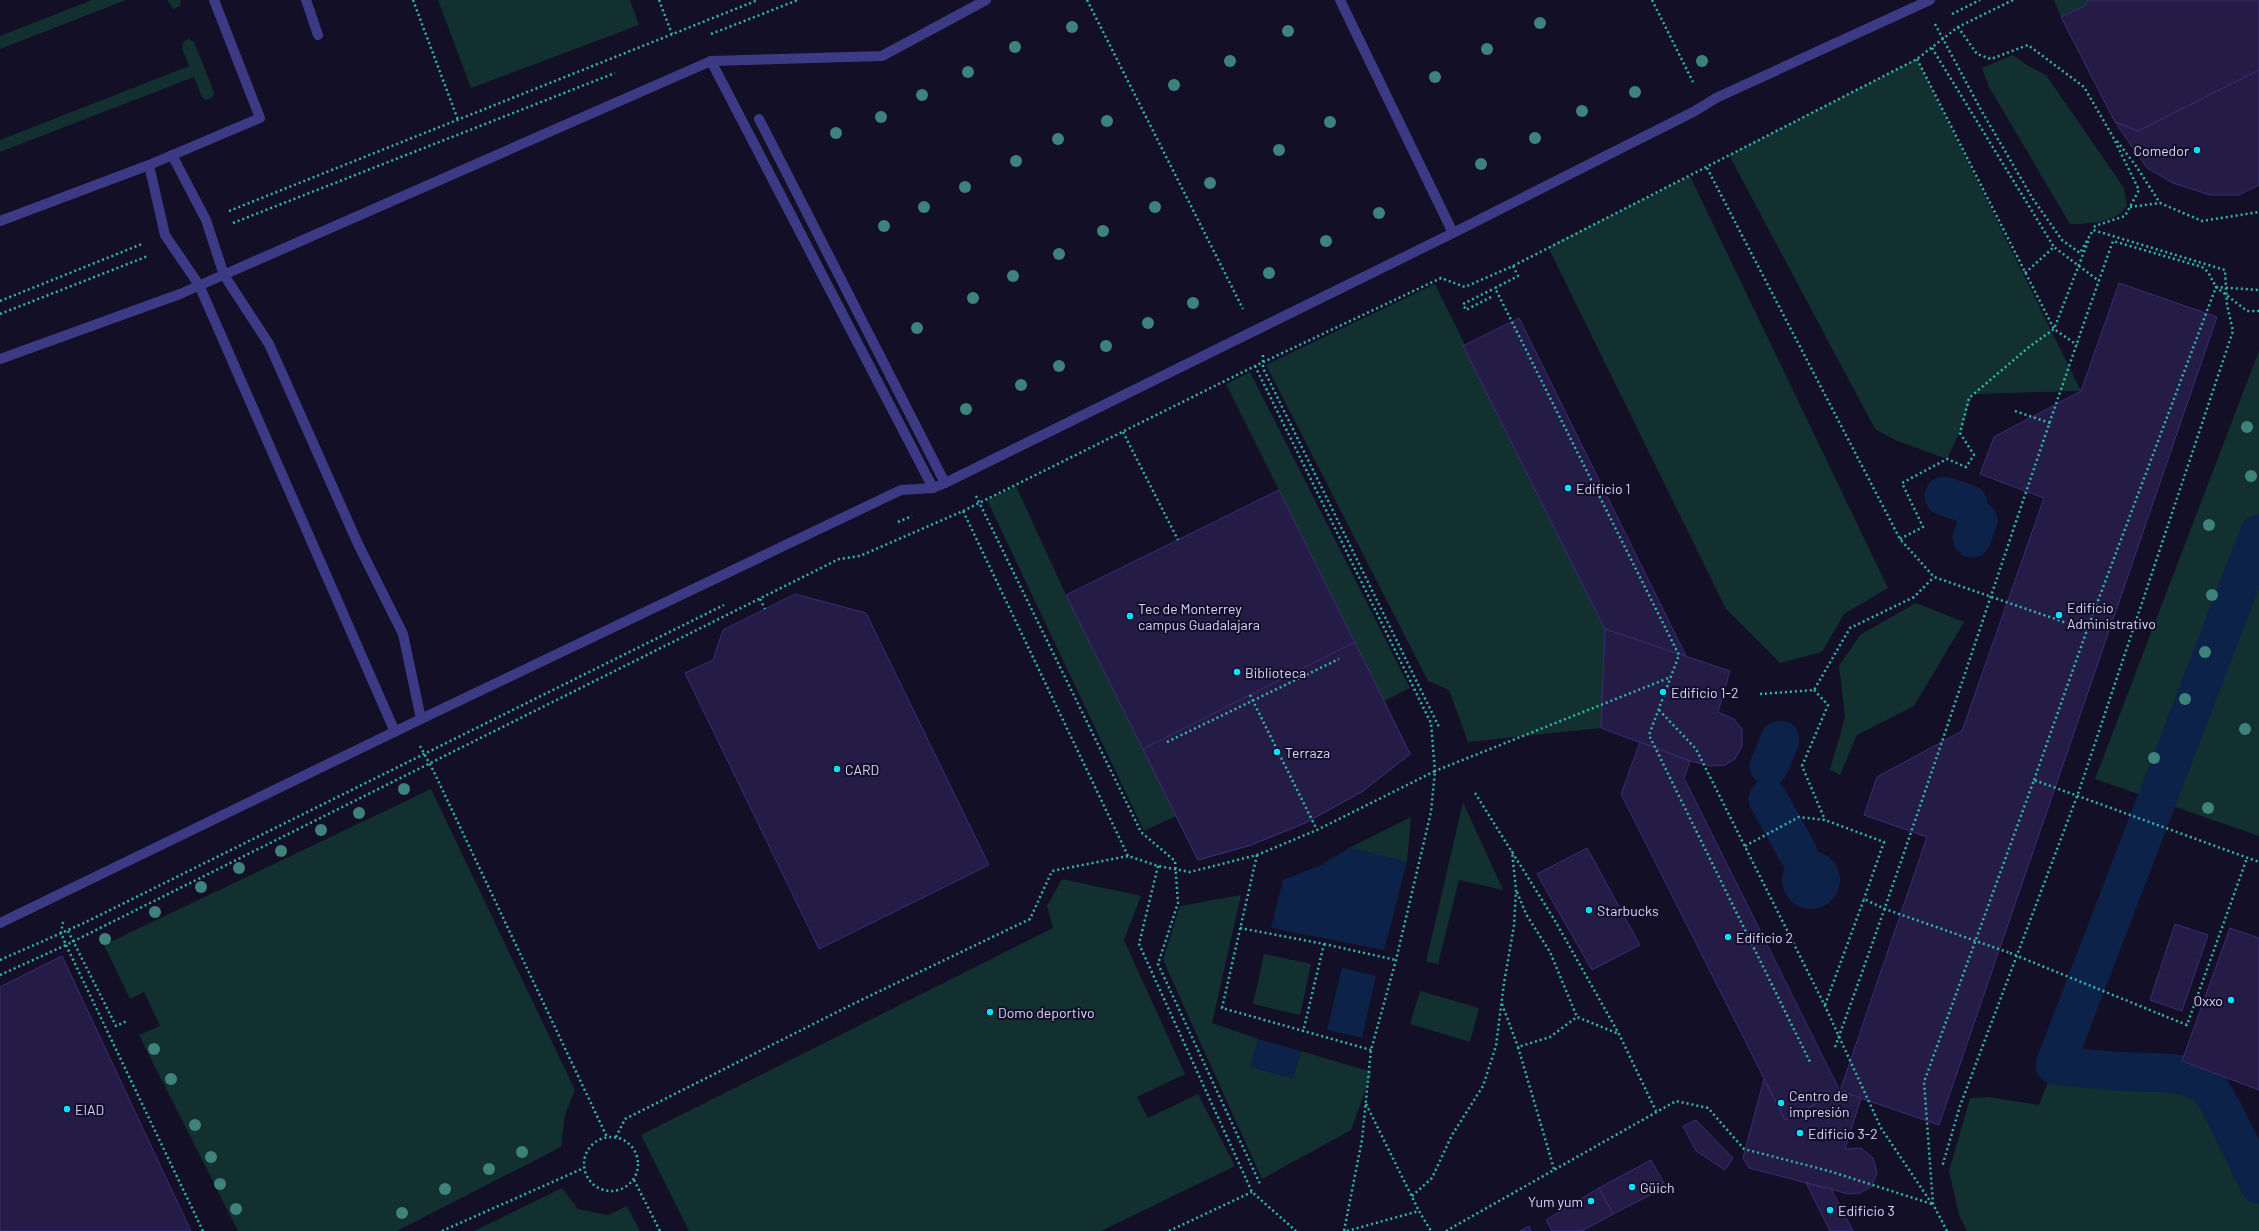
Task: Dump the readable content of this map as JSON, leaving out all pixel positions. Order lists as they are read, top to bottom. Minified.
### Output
{"places":["Comedor","Edificio 1","Edificio Administrativo","Tec de Monterrey campus Guadalajara","Biblioteca","Edificio 1-2","Terraza","CARD","Starbucks","Edificio 2","Oxxo","Domo deportivo","Centro de impresión","EIAD","Edificio 3-2","Güich","Yum yum","Edificio 3"]}
